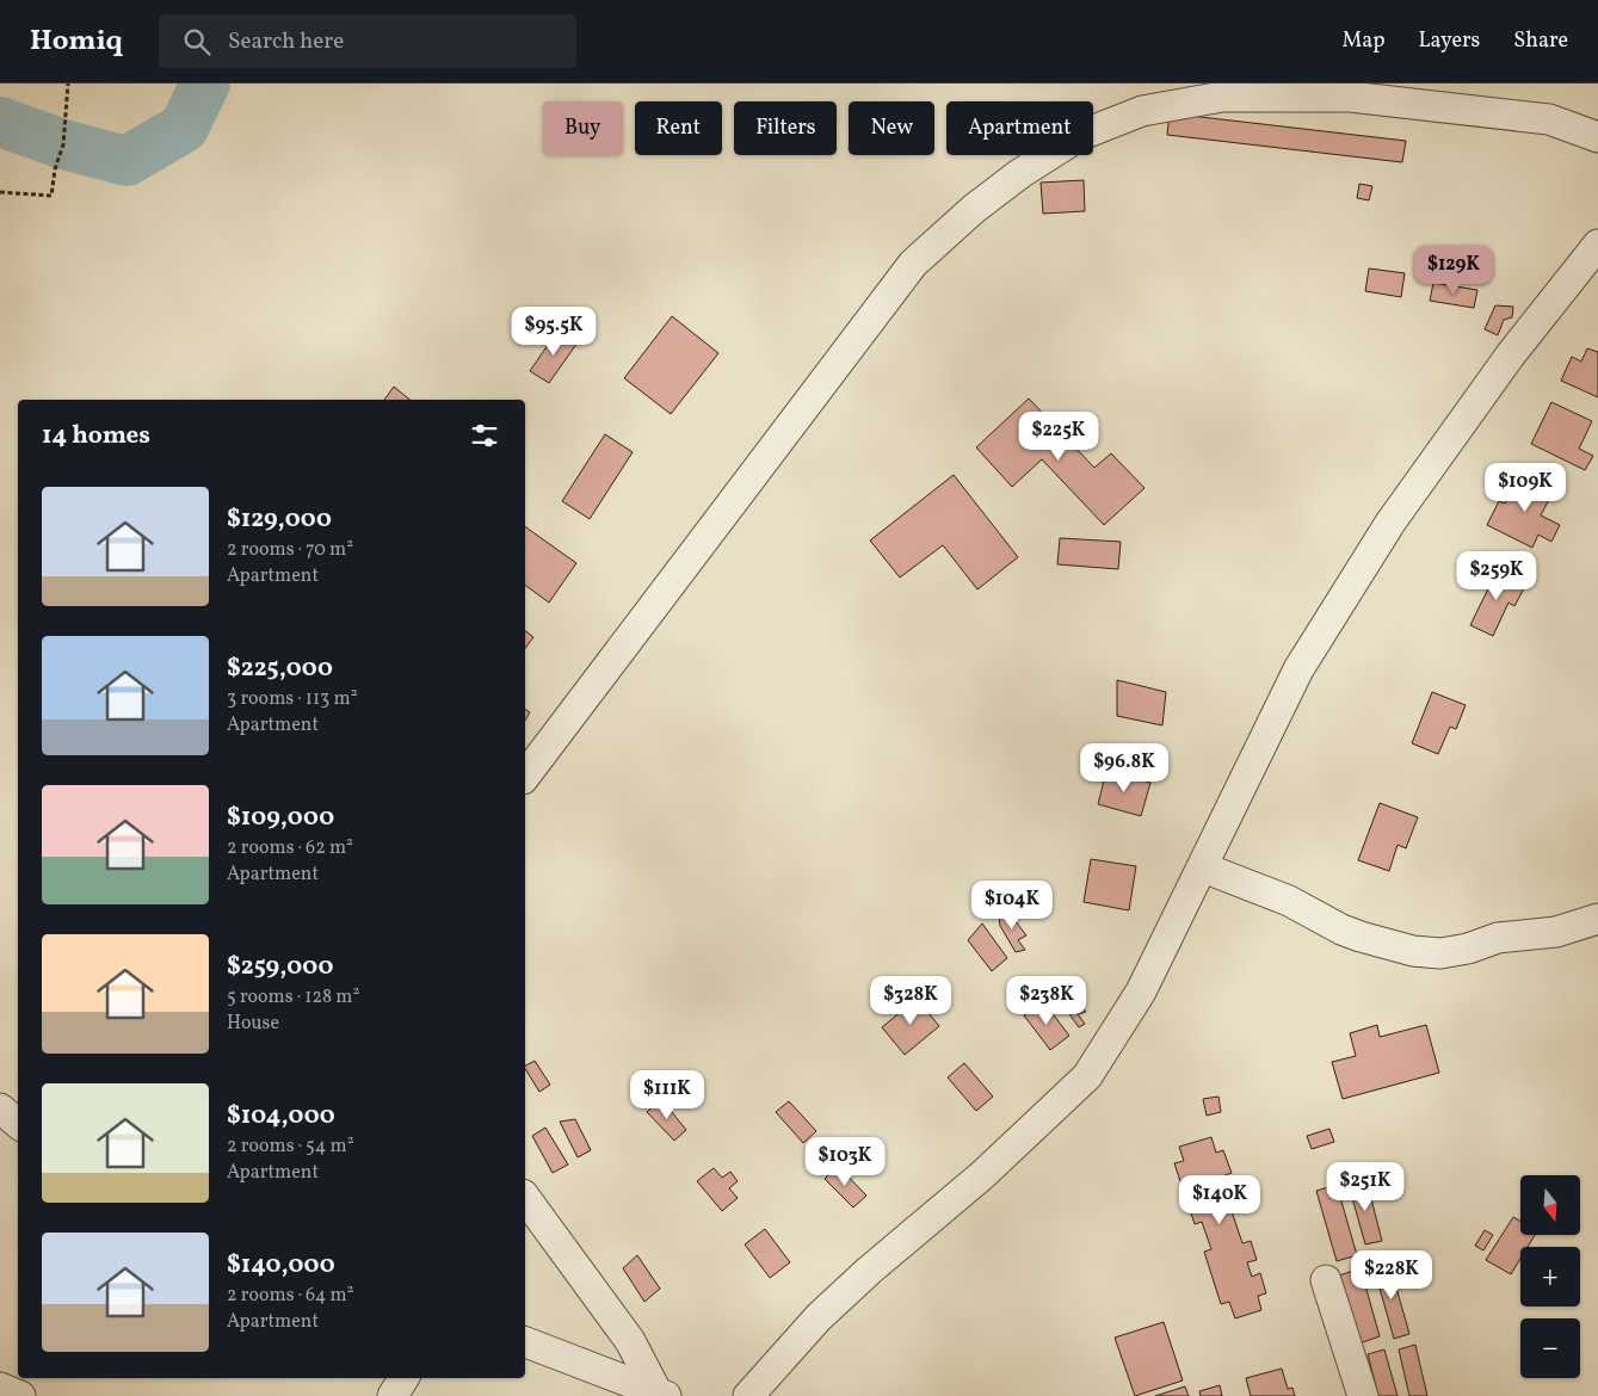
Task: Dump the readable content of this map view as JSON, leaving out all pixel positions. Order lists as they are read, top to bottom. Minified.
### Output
{"north":"bottom","page":{"header":"Homiq","search":"Search here","nav":["Map","Layers","Share"],"chip":["Buy","Rent","Filters","New","Apartment"],"price":["$129K","$95.5K","$225K","$109K","$259K","$96.8K","$104K","$328K","$238K","$111K","$103K","$251K","$140K","$228K"],"heading":"14 homes","list":[{"name":"$129,000","note":"2 rooms · 70 m² · Apartment"},{"name":"$225,000","note":"3 rooms · 113 m² · Apartment"},{"name":"$109,000","note":"2 rooms · 62 m² · Apartment"},{"name":"$259,000","note":"5 rooms · 128 m² · House"},{"name":"$104,000","note":"2 rooms · 54 m² · Apartment"},{"name":"$140,000","note":"2 rooms · 64 m² · Apartment"}],"map_buttons":["+","−"]}}
